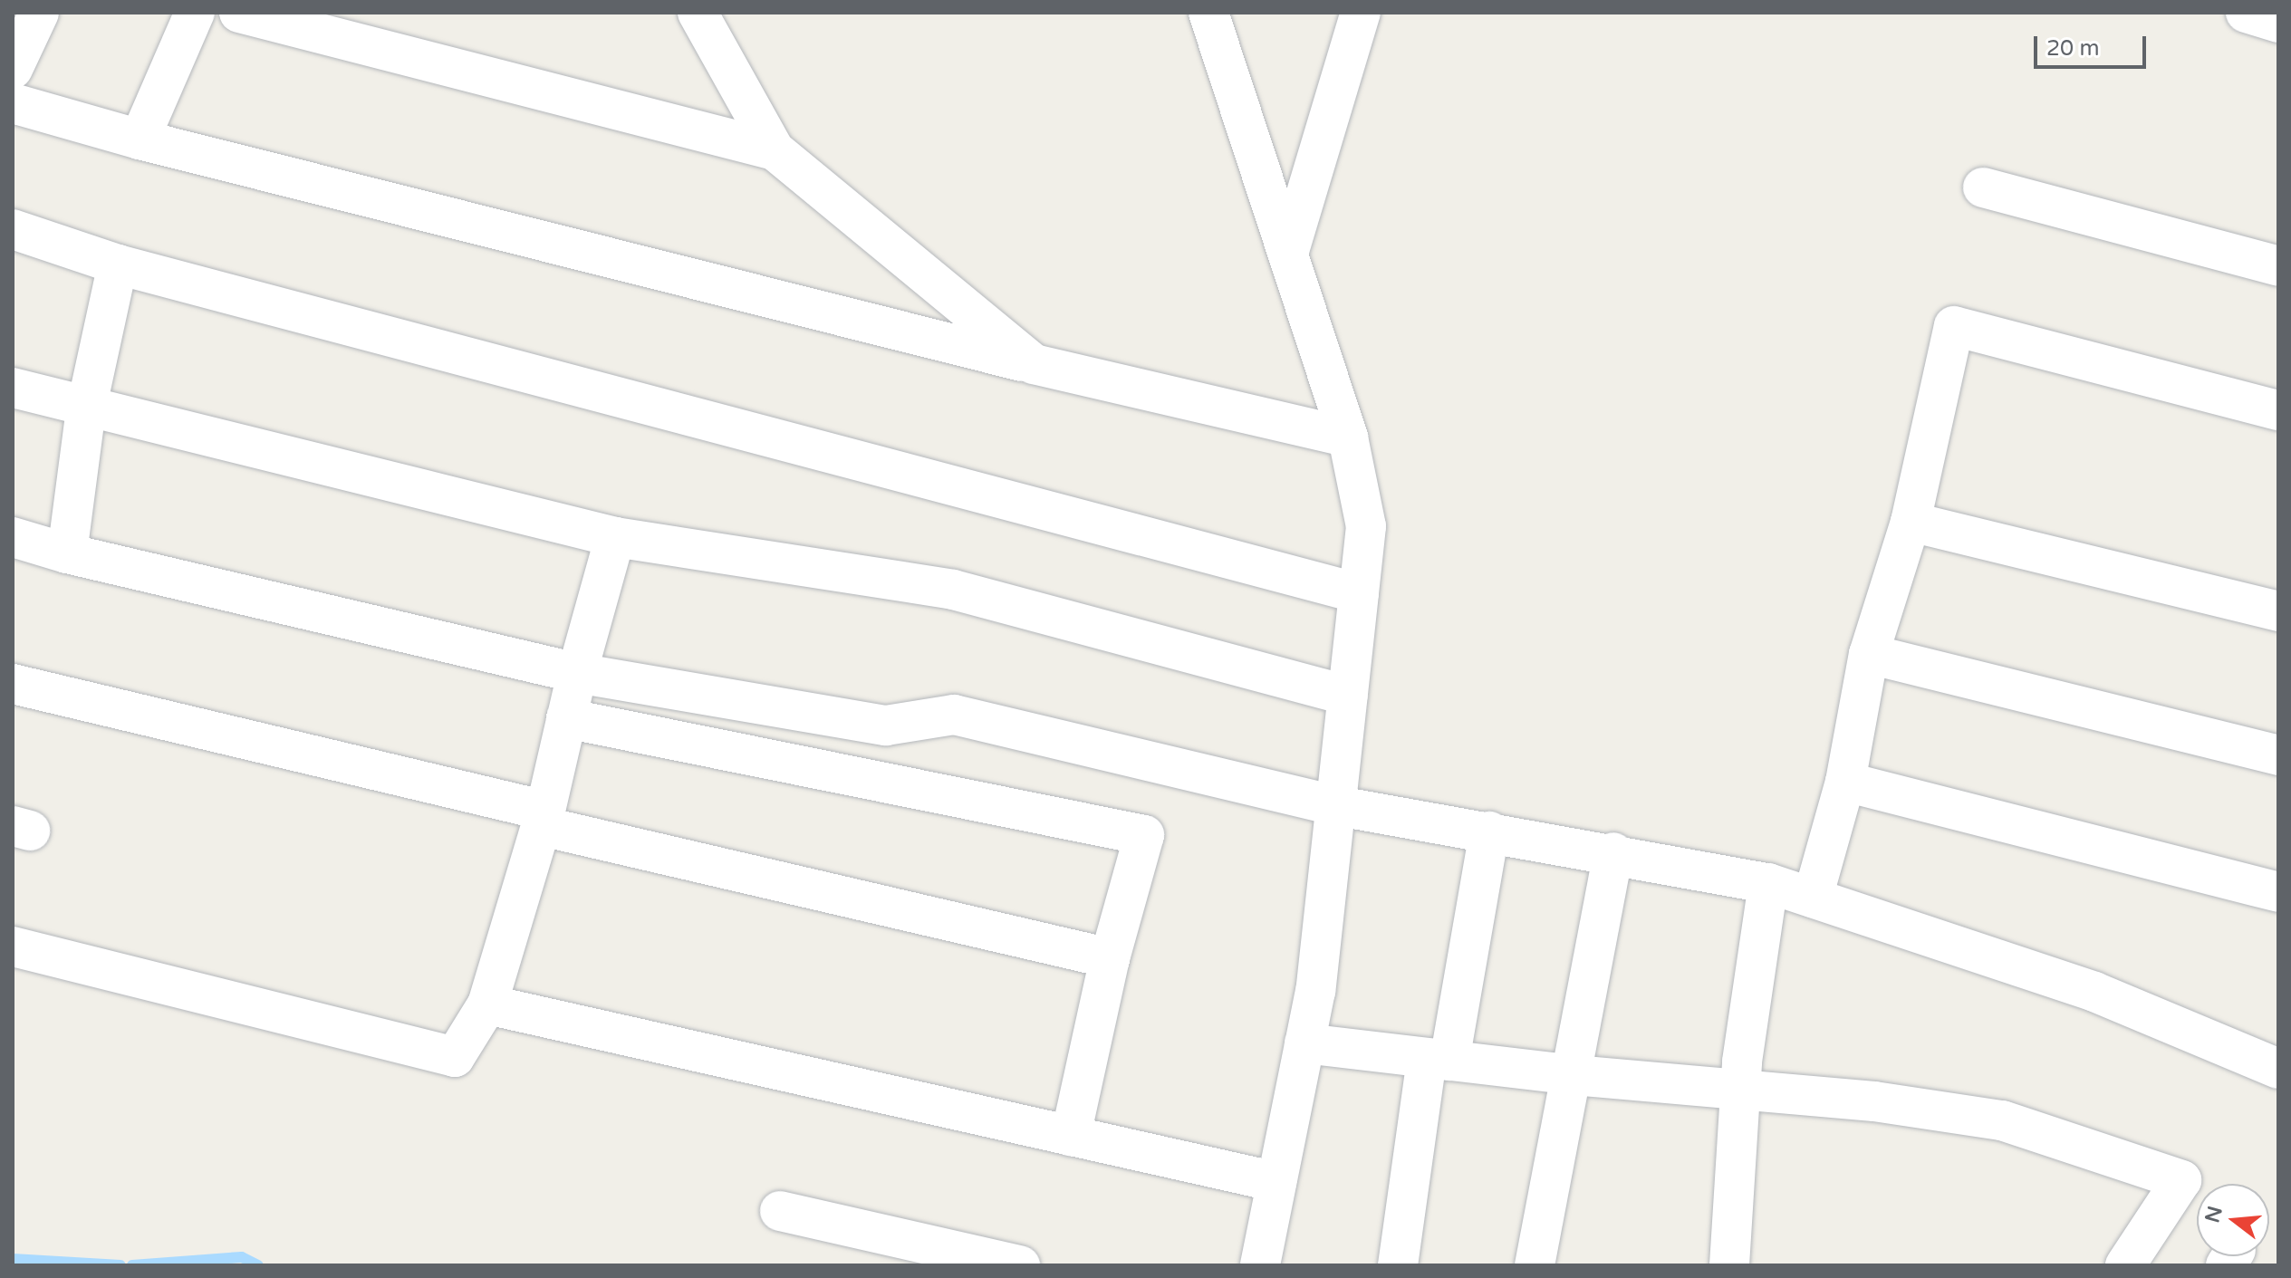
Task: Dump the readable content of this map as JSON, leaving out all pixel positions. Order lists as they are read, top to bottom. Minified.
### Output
{"scale_bar":"20 m","north":"left"}
